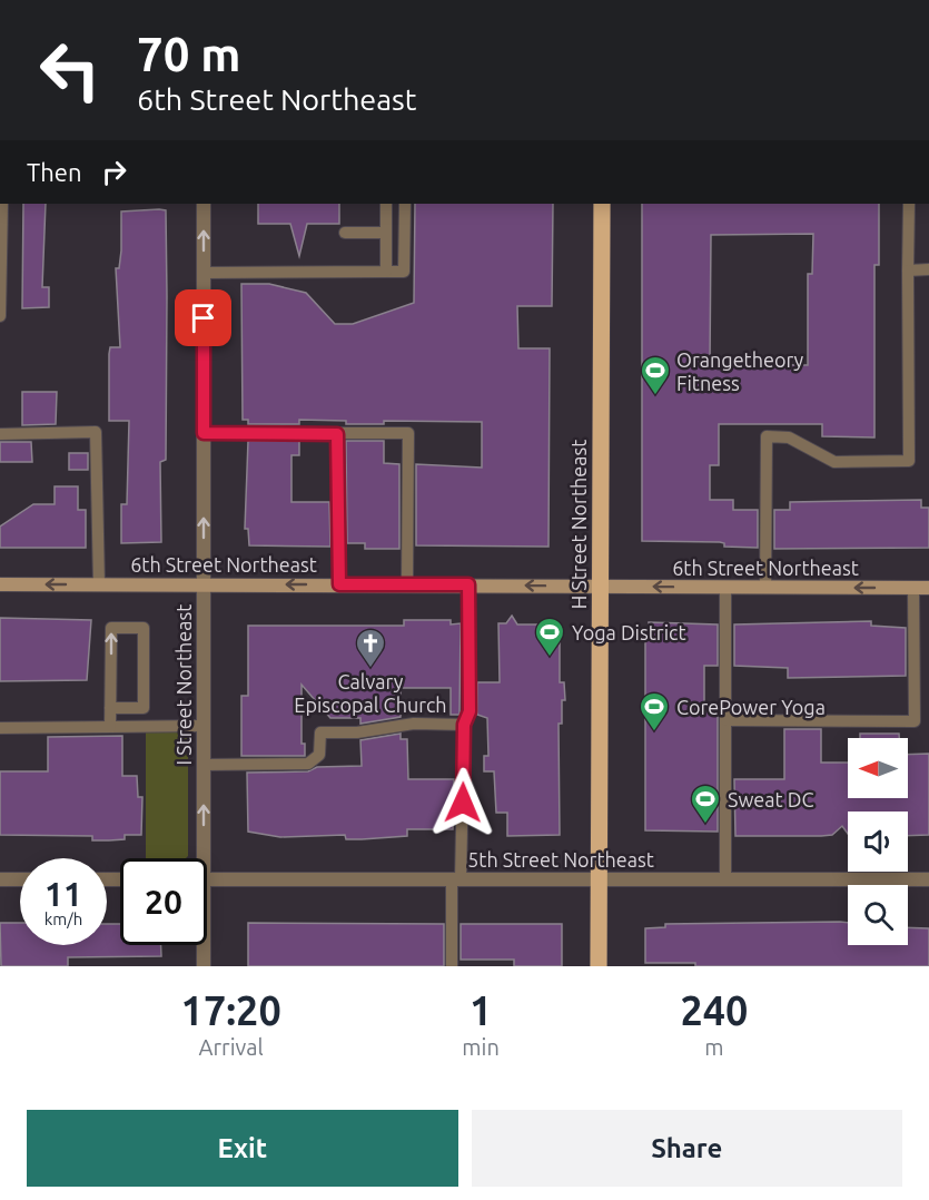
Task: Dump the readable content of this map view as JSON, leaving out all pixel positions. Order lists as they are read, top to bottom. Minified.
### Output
{"streets":{"main road":["H Street Northeast"],"street":["6th Street Northeast","I Street Northeast","5th Street Northeast"]},"crossings":[["H Street Northeast","6th Street Northeast"],["H Street Northeast","5th Street Northeast"],["6th Street Northeast","I Street Northeast"]],"one_way":["6th Street Northeast","I Street Northeast"],"places":{"sports":["Orangetheory Fitness","Yoga District","CorePower Yoga","Sweat DC"],"church":["Calvary Episcopal Church"]},"north":"left","page":{"turn":["70 m","6th Street Northeast"],"then":"Then","speed":"11 km/h","limit":"20","eta":["17:20","Arrival","1","min","240","m"],"buttons":["Exit","Share"]}}
